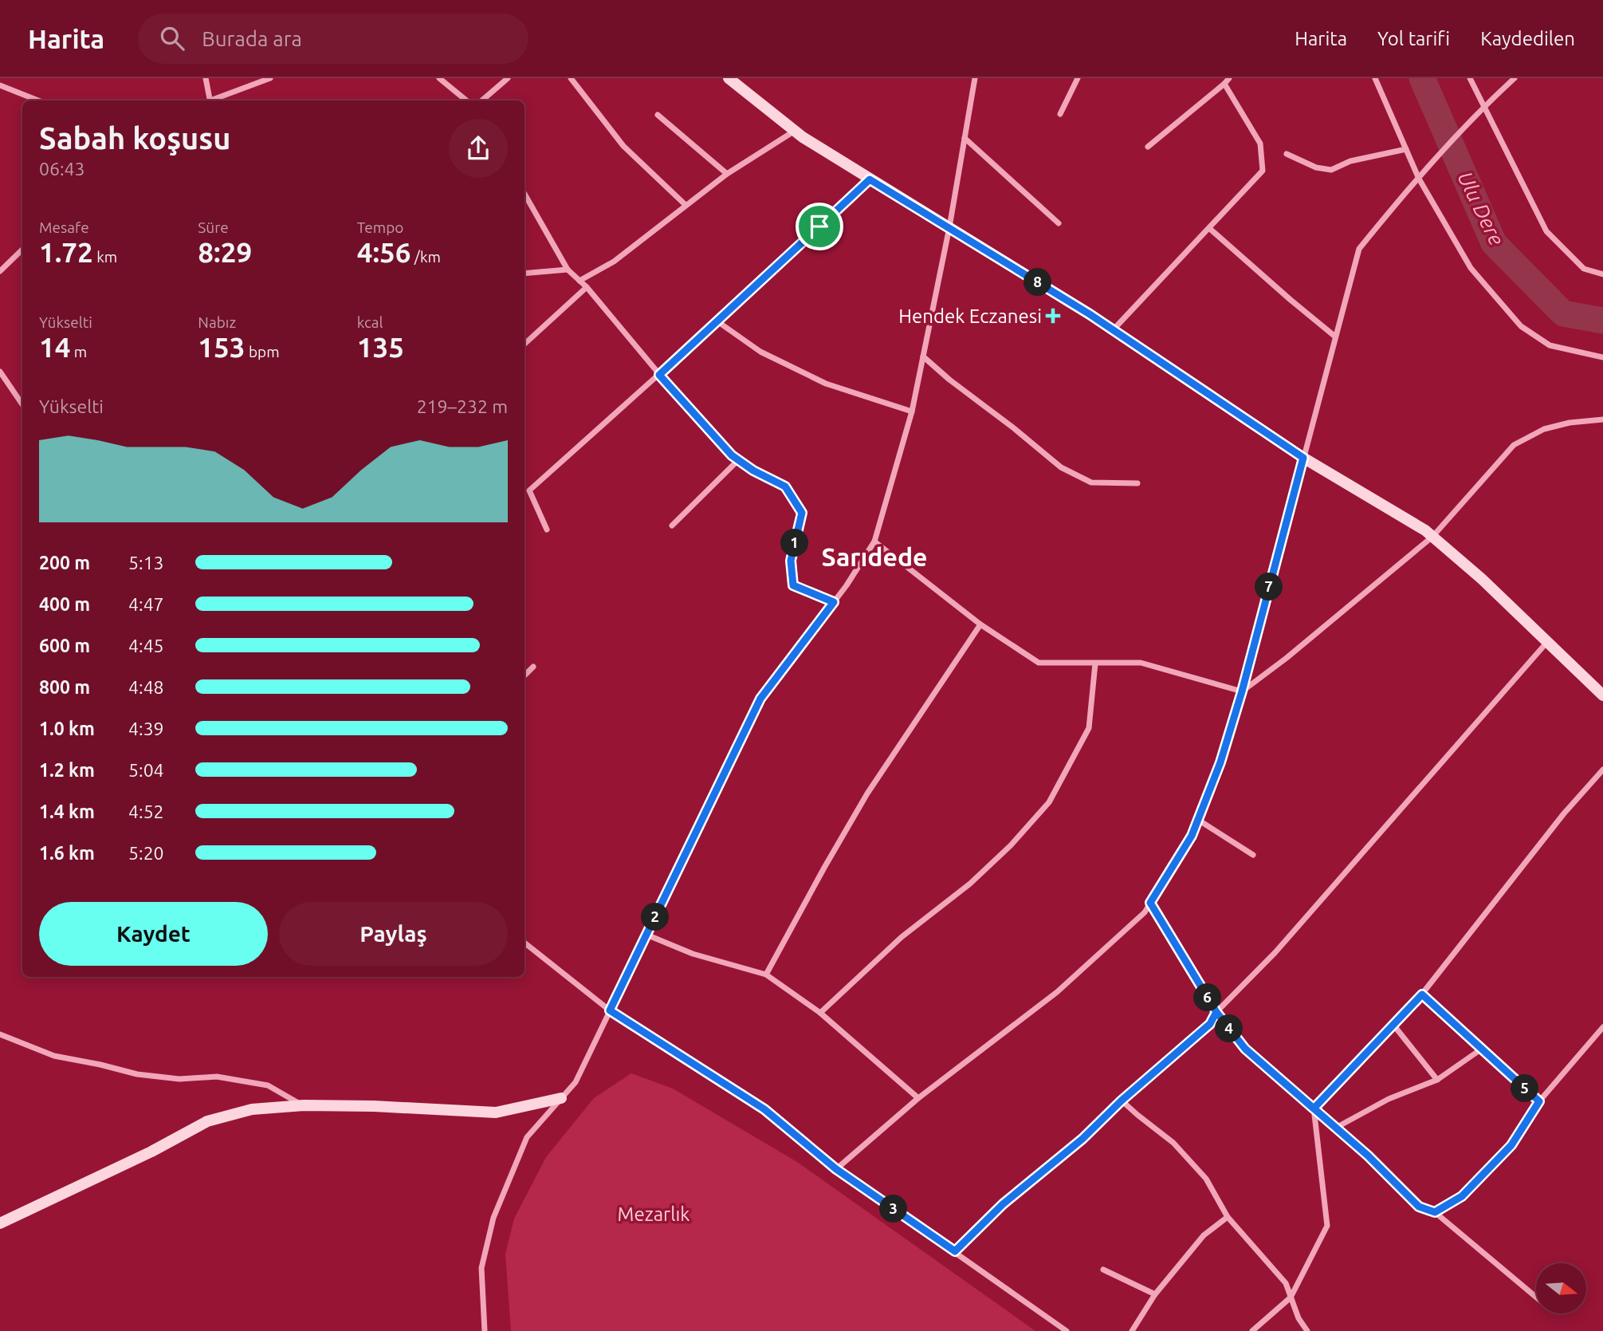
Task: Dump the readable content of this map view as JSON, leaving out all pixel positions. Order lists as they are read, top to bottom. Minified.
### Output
{"districts":["Sarıdede"],"water":["Ulu Dere"],"parks":["Mezarlık"],"places":{"health":["Hendek Eczanesi"]},"north":"right","page":{"header":"Harita","search":"Burada ara","nav":["Harita","Yol tarifi","Kaydedilen"],"heading":["Sabah koşusu","06:43"],"stats":[["Mesafe","1.72 km"],["Süre","8:29"],["Tempo","4:56 /km"],["Yükselti","14 m"],["Nabız","153 bpm"],["kcal","135"]],"pins":["8","1","7","2","6","4","5","3"],"chart":["Yükselti","219–232 m"],"list":[{"name":"200 m","note":"5:13"},{"name":"400 m","note":"4:47"},{"name":"600 m","note":"4:45"},{"name":"800 m","note":"4:48"},{"name":"1.0 km","note":"4:39"},{"name":"1.2 km","note":"5:04"},{"name":"1.4 km","note":"4:52"},{"name":"1.6 km","note":"5:20"}],"buttons":["Kaydet","Paylaş"]}}
